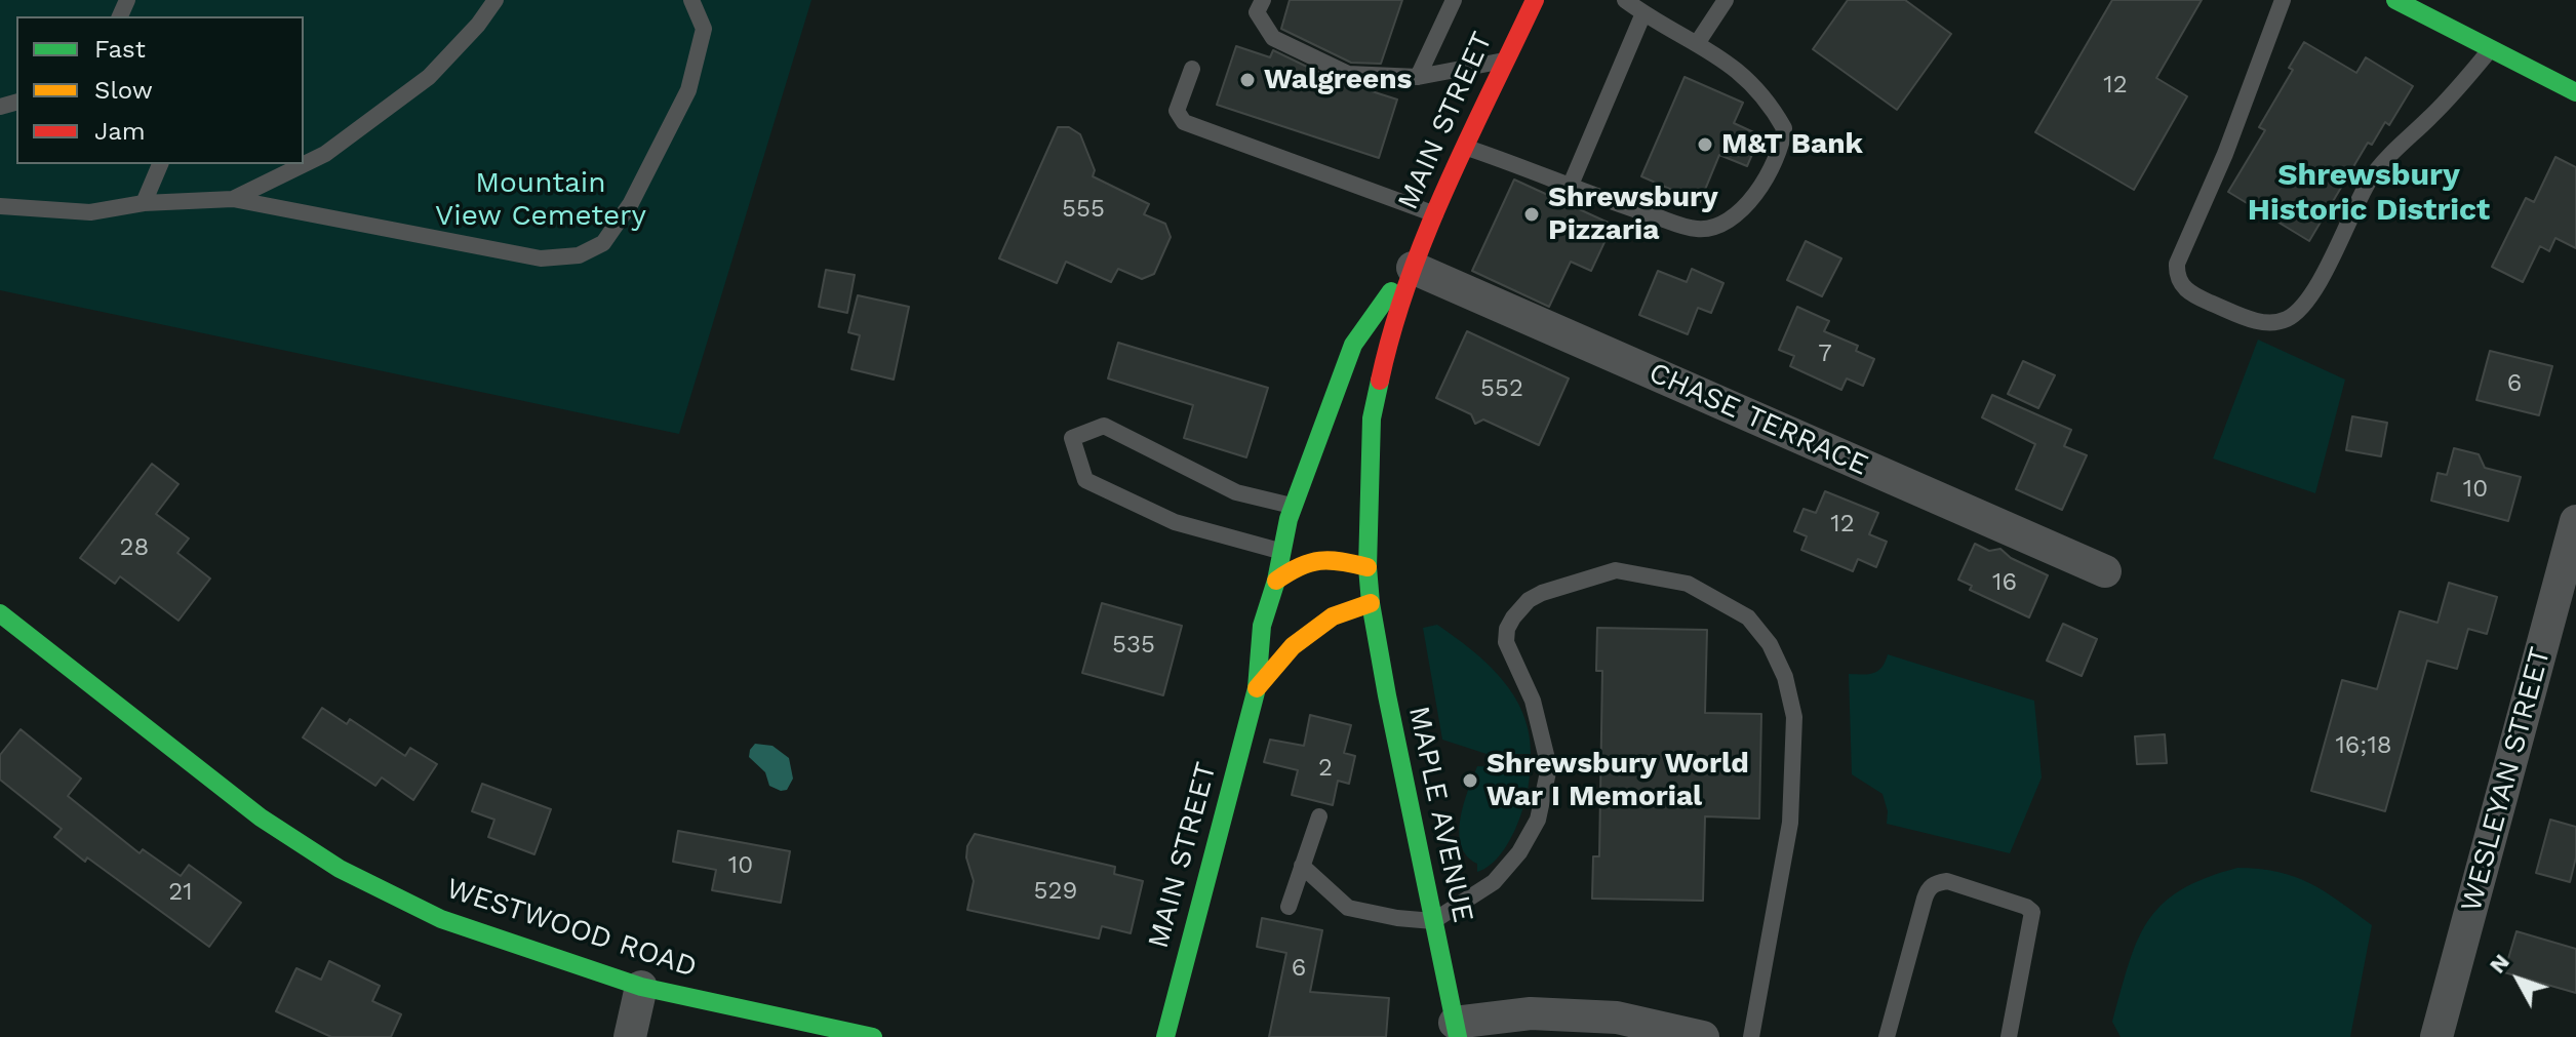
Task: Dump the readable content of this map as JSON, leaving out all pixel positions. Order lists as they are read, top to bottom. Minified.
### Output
{"streets":{"main road":["MAIN STREET","MAPLE AVENUE","WESTWOOD ROAD"],"street":["CHASE TERRACE","WESLEYAN STREET"]},"crossings":[["MAIN STREET","CHASE TERRACE"],["MAIN STREET","MAPLE AVENUE"]],"districts":["Shrewsbury Historic District"],"parks":["Mountain View Cemetery"],"places":["Walgreens","M&T Bank","Shrewsbury Pizzaria","Shrewsbury World War I Memorial"],"house_numbers":["12","555","7","6","552","10","12","28","16","535","16;18","2","10","529","21","6"],"legend":["Fast","Slow","Jam"],"north":"top left"}
